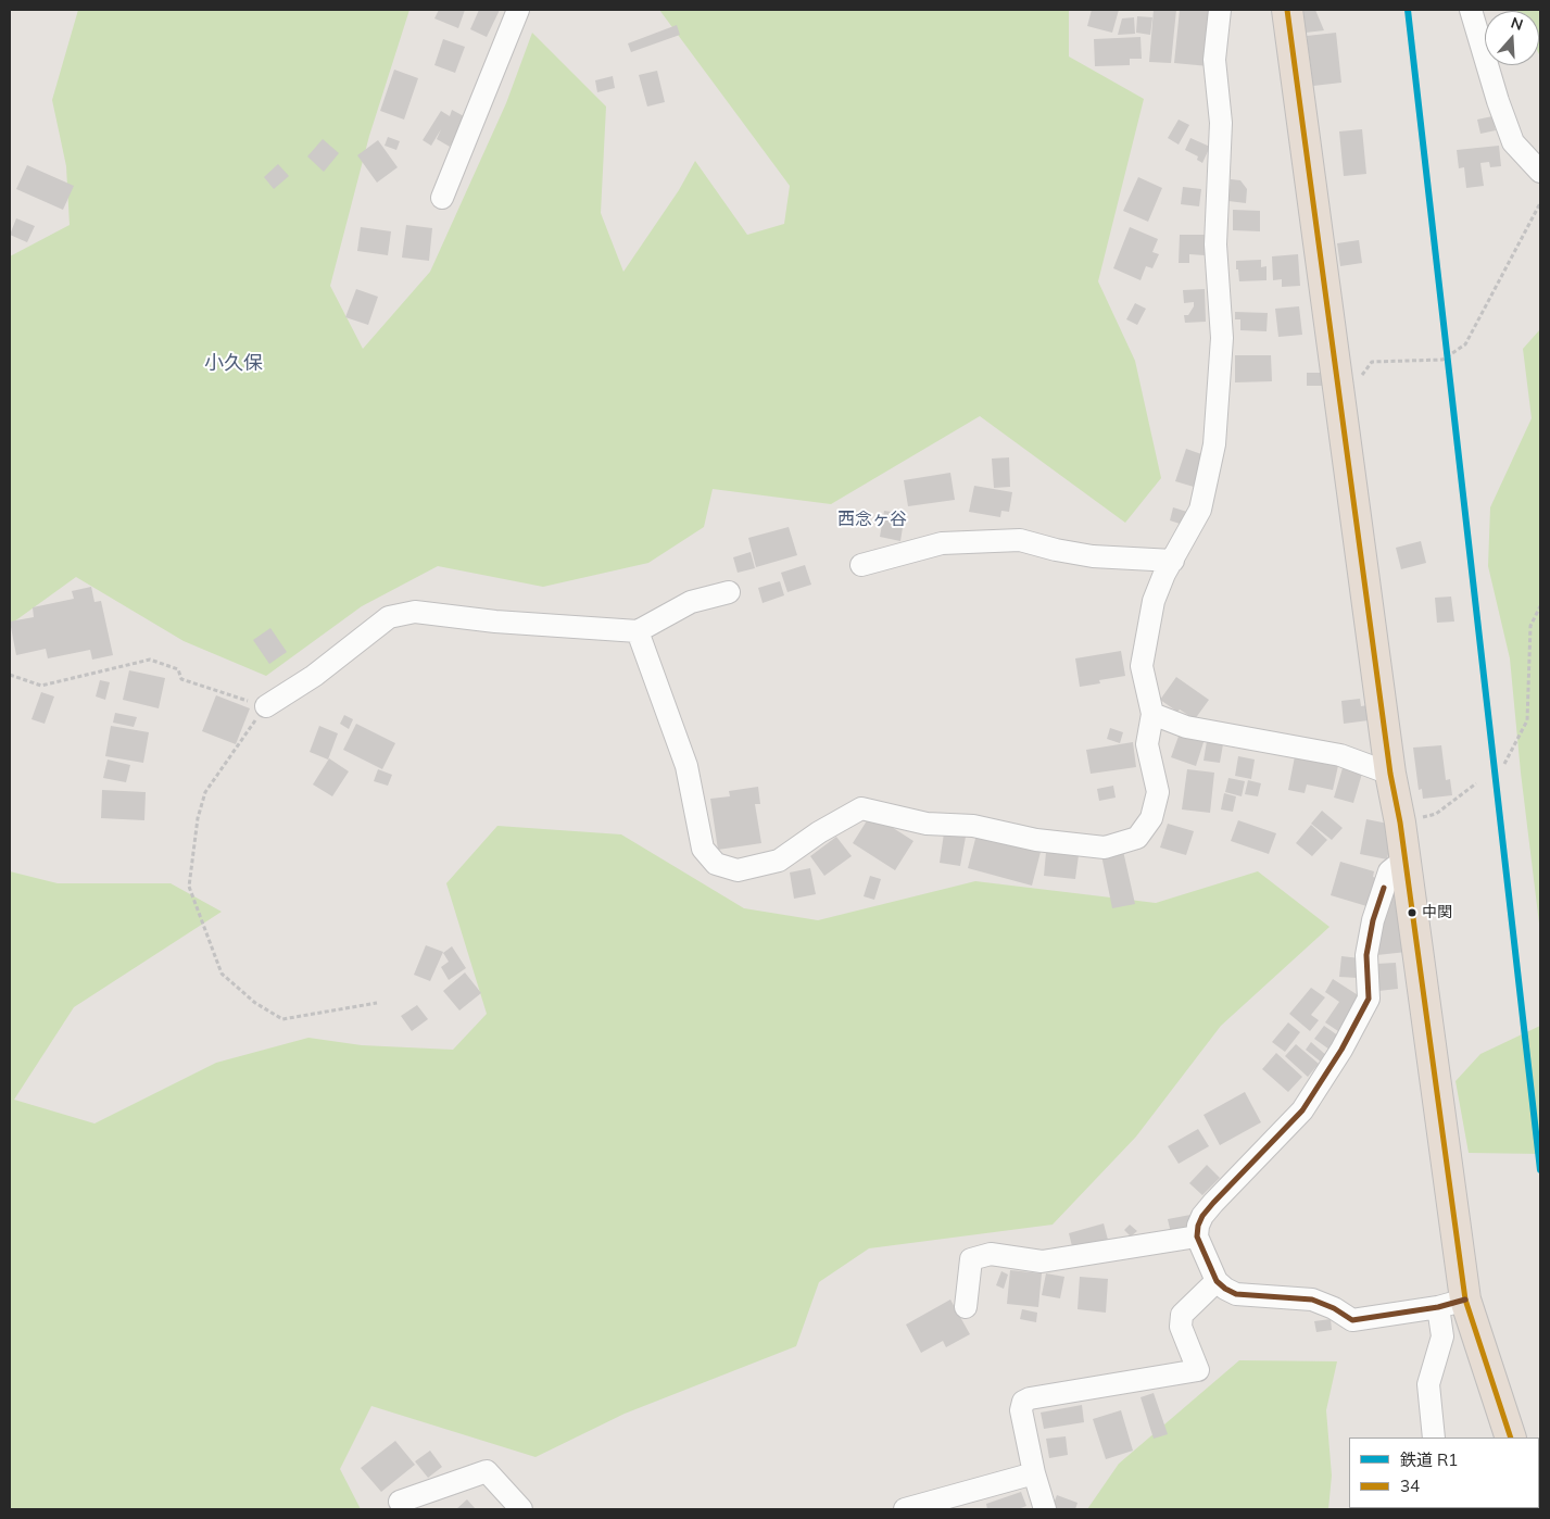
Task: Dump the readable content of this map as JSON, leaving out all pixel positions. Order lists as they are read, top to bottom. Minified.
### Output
{"districts":["小久保","西念ヶ谷"],"places":["中関"],"lines":["rail line R1","transit line 34"],"legend":["鉄道 R1","34"],"north":"top"}
